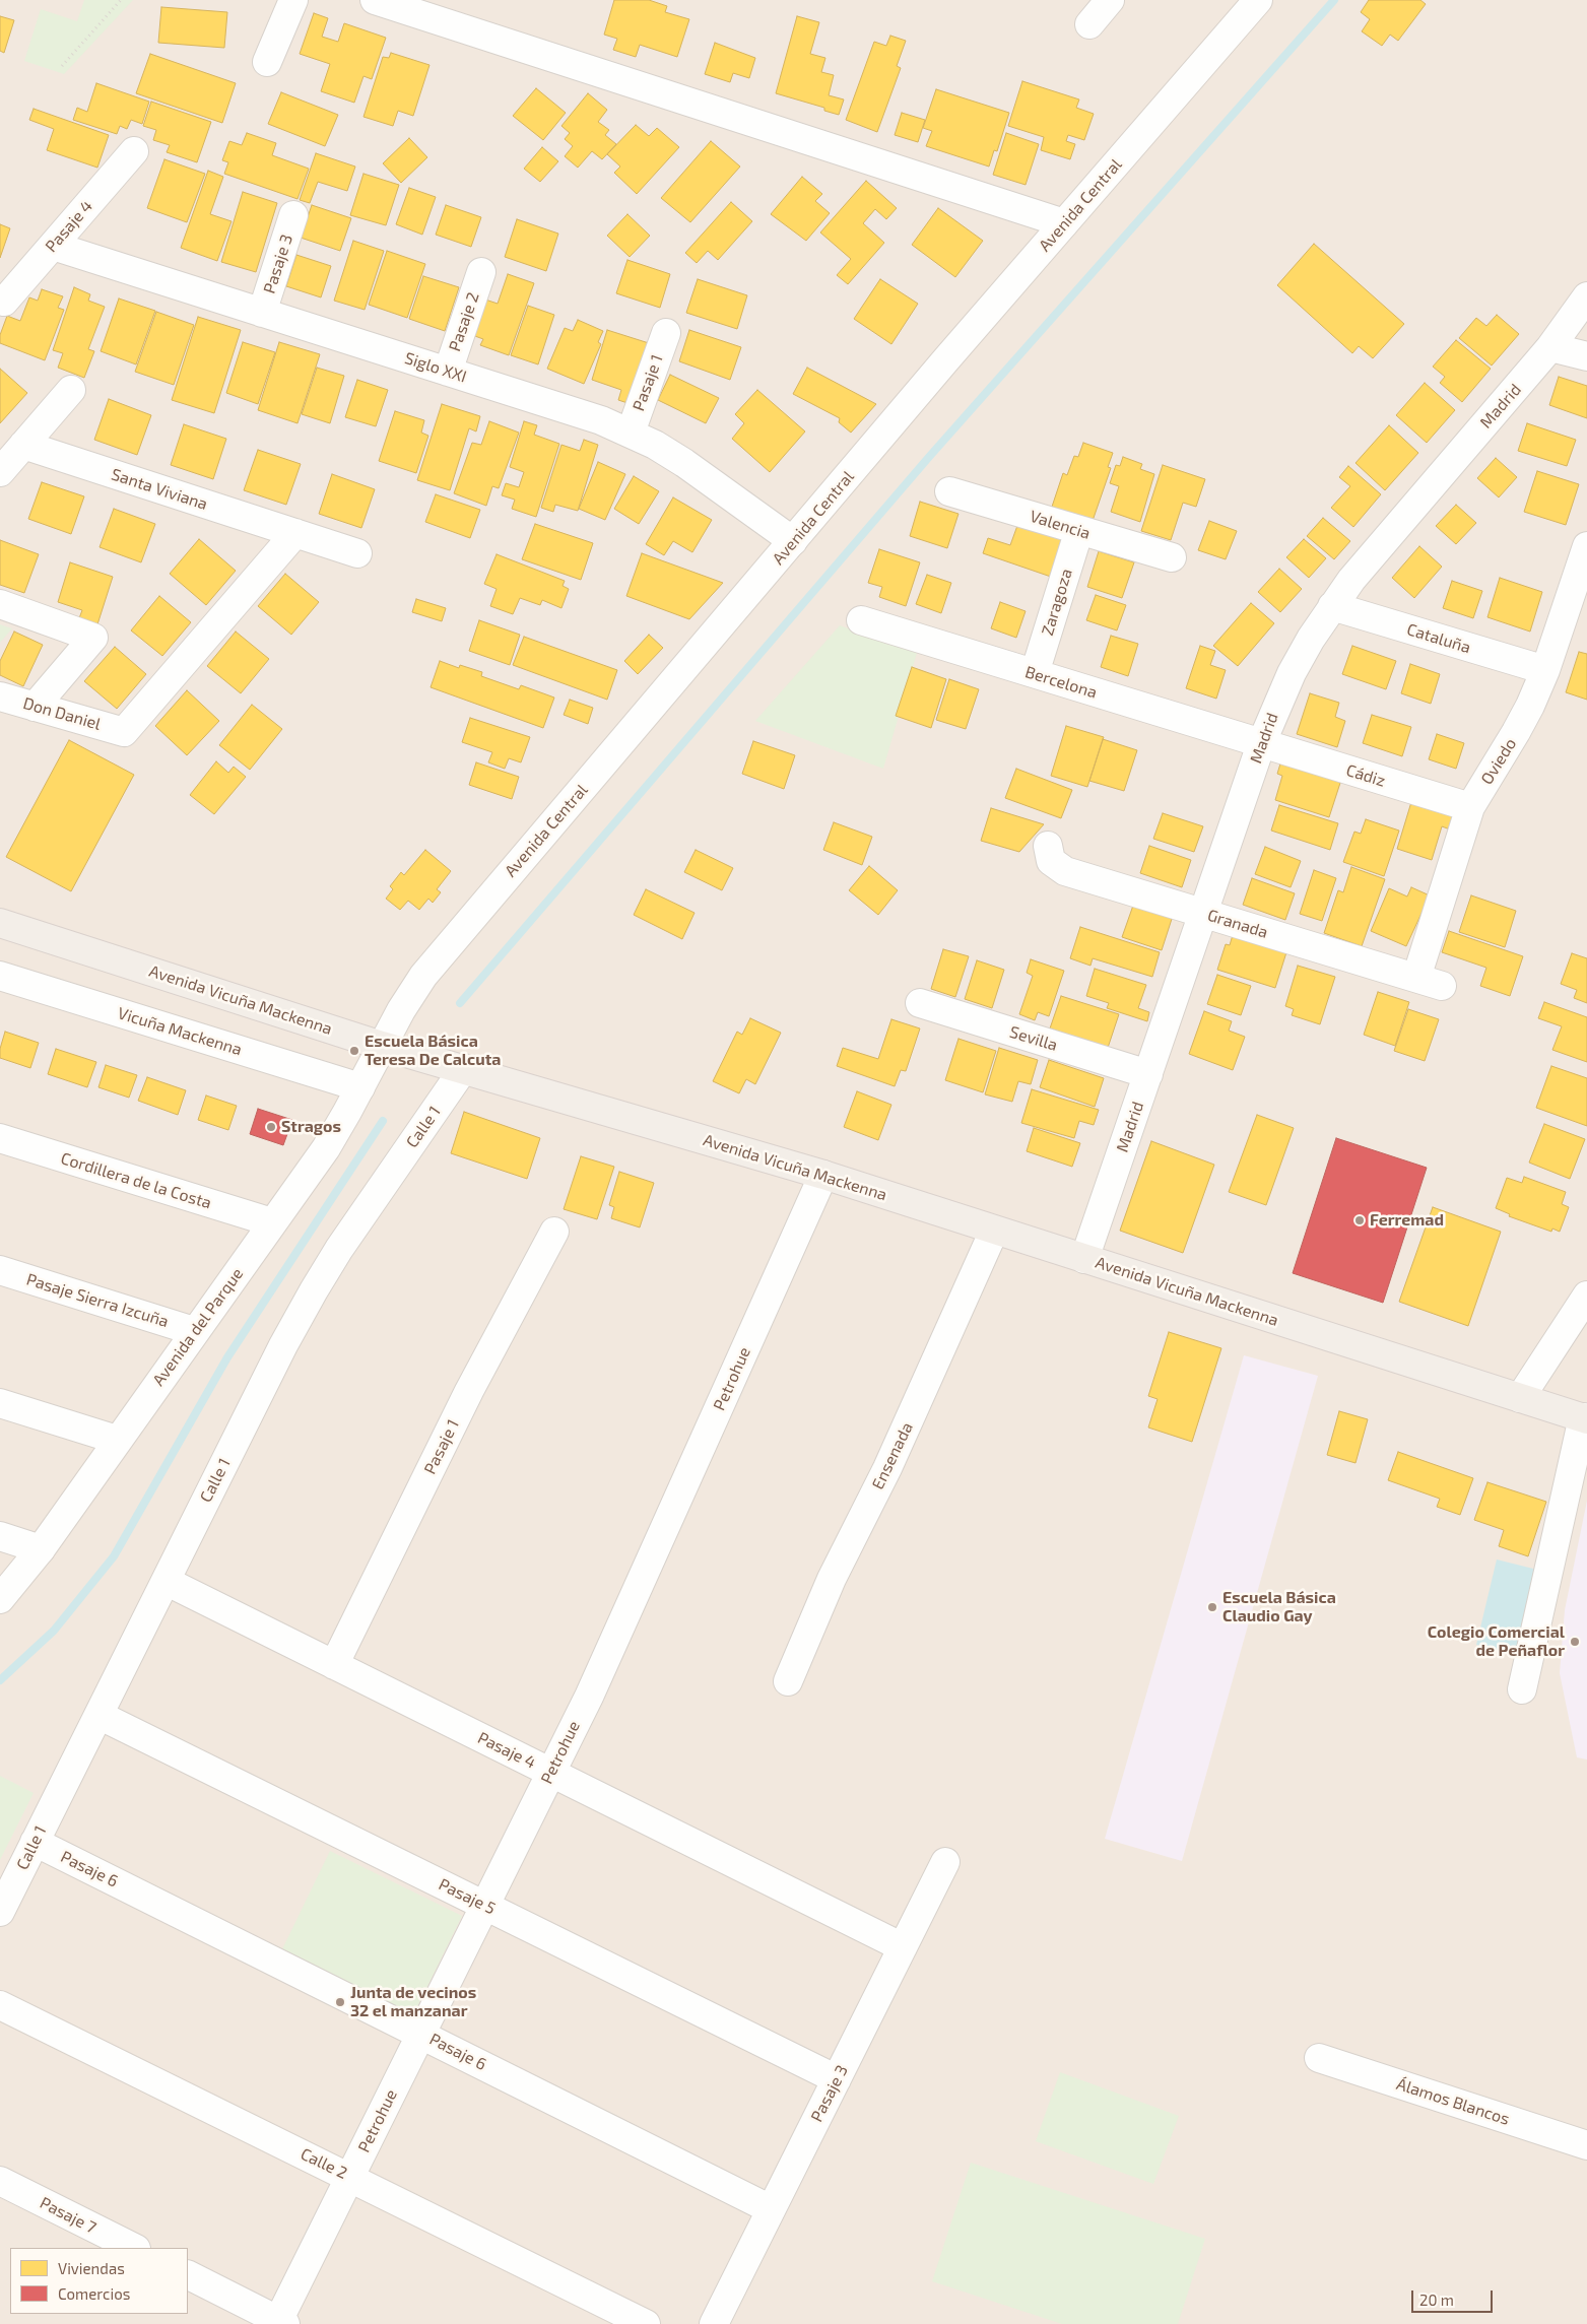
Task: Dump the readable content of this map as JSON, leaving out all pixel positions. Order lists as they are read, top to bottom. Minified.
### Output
{"streets":{"main road":["Avenida Vicuña Mackenna"],"street":["Avenida Central","Pasaje 4","Pasaje 3","Pasaje 2","Siglo XXI","Pasaje 1","Madrid","Santa Viviana","Valencia","Zaragoza","Cataluña","Bercelona","Don Daniel","Oviedo","Cádiz","Granada","Vicuña Mackenna","Sevilla","Calle 1","Cordillera de la Costa","Pasaje Sierra Izcuña","Avenida del Parque","Petrohue","Ensenada","Pasaje 6","Pasaje 5","Álamos Blancos","Calle 2","Pasaje 7"]},"crossings":[["Avenida Central","Siglo XXI"],["Avenida Central","Avenida Vicuña Mackenna"],["Avenida Central","Avenida del Parque"],["Pasaje 4","Pasaje 3"],["Pasaje 4","Siglo XXI"],["Pasaje 4","Pasaje 1"],["Pasaje 4","Calle 1"],["Pasaje 4","Petrohue"],["Pasaje 3","Siglo XXI"],["Pasaje 3","Pasaje 6"],["Pasaje 3","Pasaje 5"],["Pasaje 2","Siglo XXI"],["Siglo XXI","Pasaje 1"],["Madrid","Cataluña"],["Madrid","Bercelona"],["Madrid","Cádiz"],["Madrid","Granada"],["Madrid","Avenida Vicuña Mackenna"],["Madrid","Sevilla"],["Santa Viviana","Don Daniel"],["Valencia","Zaragoza"],["Zaragoza","Bercelona"],["Cataluña","Oviedo"],["Bercelona","Cádiz"],["Oviedo","Cádiz"],["Oviedo","Granada"],["Avenida Vicuña Mackenna","Calle 1"],["Avenida Vicuña Mackenna","Avenida del Parque"],["Avenida Vicuña Mackenna","Petrohue"],["Avenida Vicuña Mackenna","Ensenada"],["Vicuña Mackenna","Avenida del Parque"],["Calle 1","Pasaje 6"],["Calle 1","Pasaje 5"],["Cordillera de la Costa","Avenida del Parque"],["Pasaje Sierra Izcuña","Avenida del Parque"],["Petrohue","Pasaje 6"],["Petrohue","Pasaje 5"],["Petrohue","Calle 2"]],"places":["Escuela Básica Teresa De Calcuta","Stragos","Ferremad","Escuela Básica Claudio Gay","Colegio Comercial de Peñaflor","Junta de vecinos 32 el manzanar"],"legend":["Viviendas","Comercios"],"scale_bar":"20 m"}
